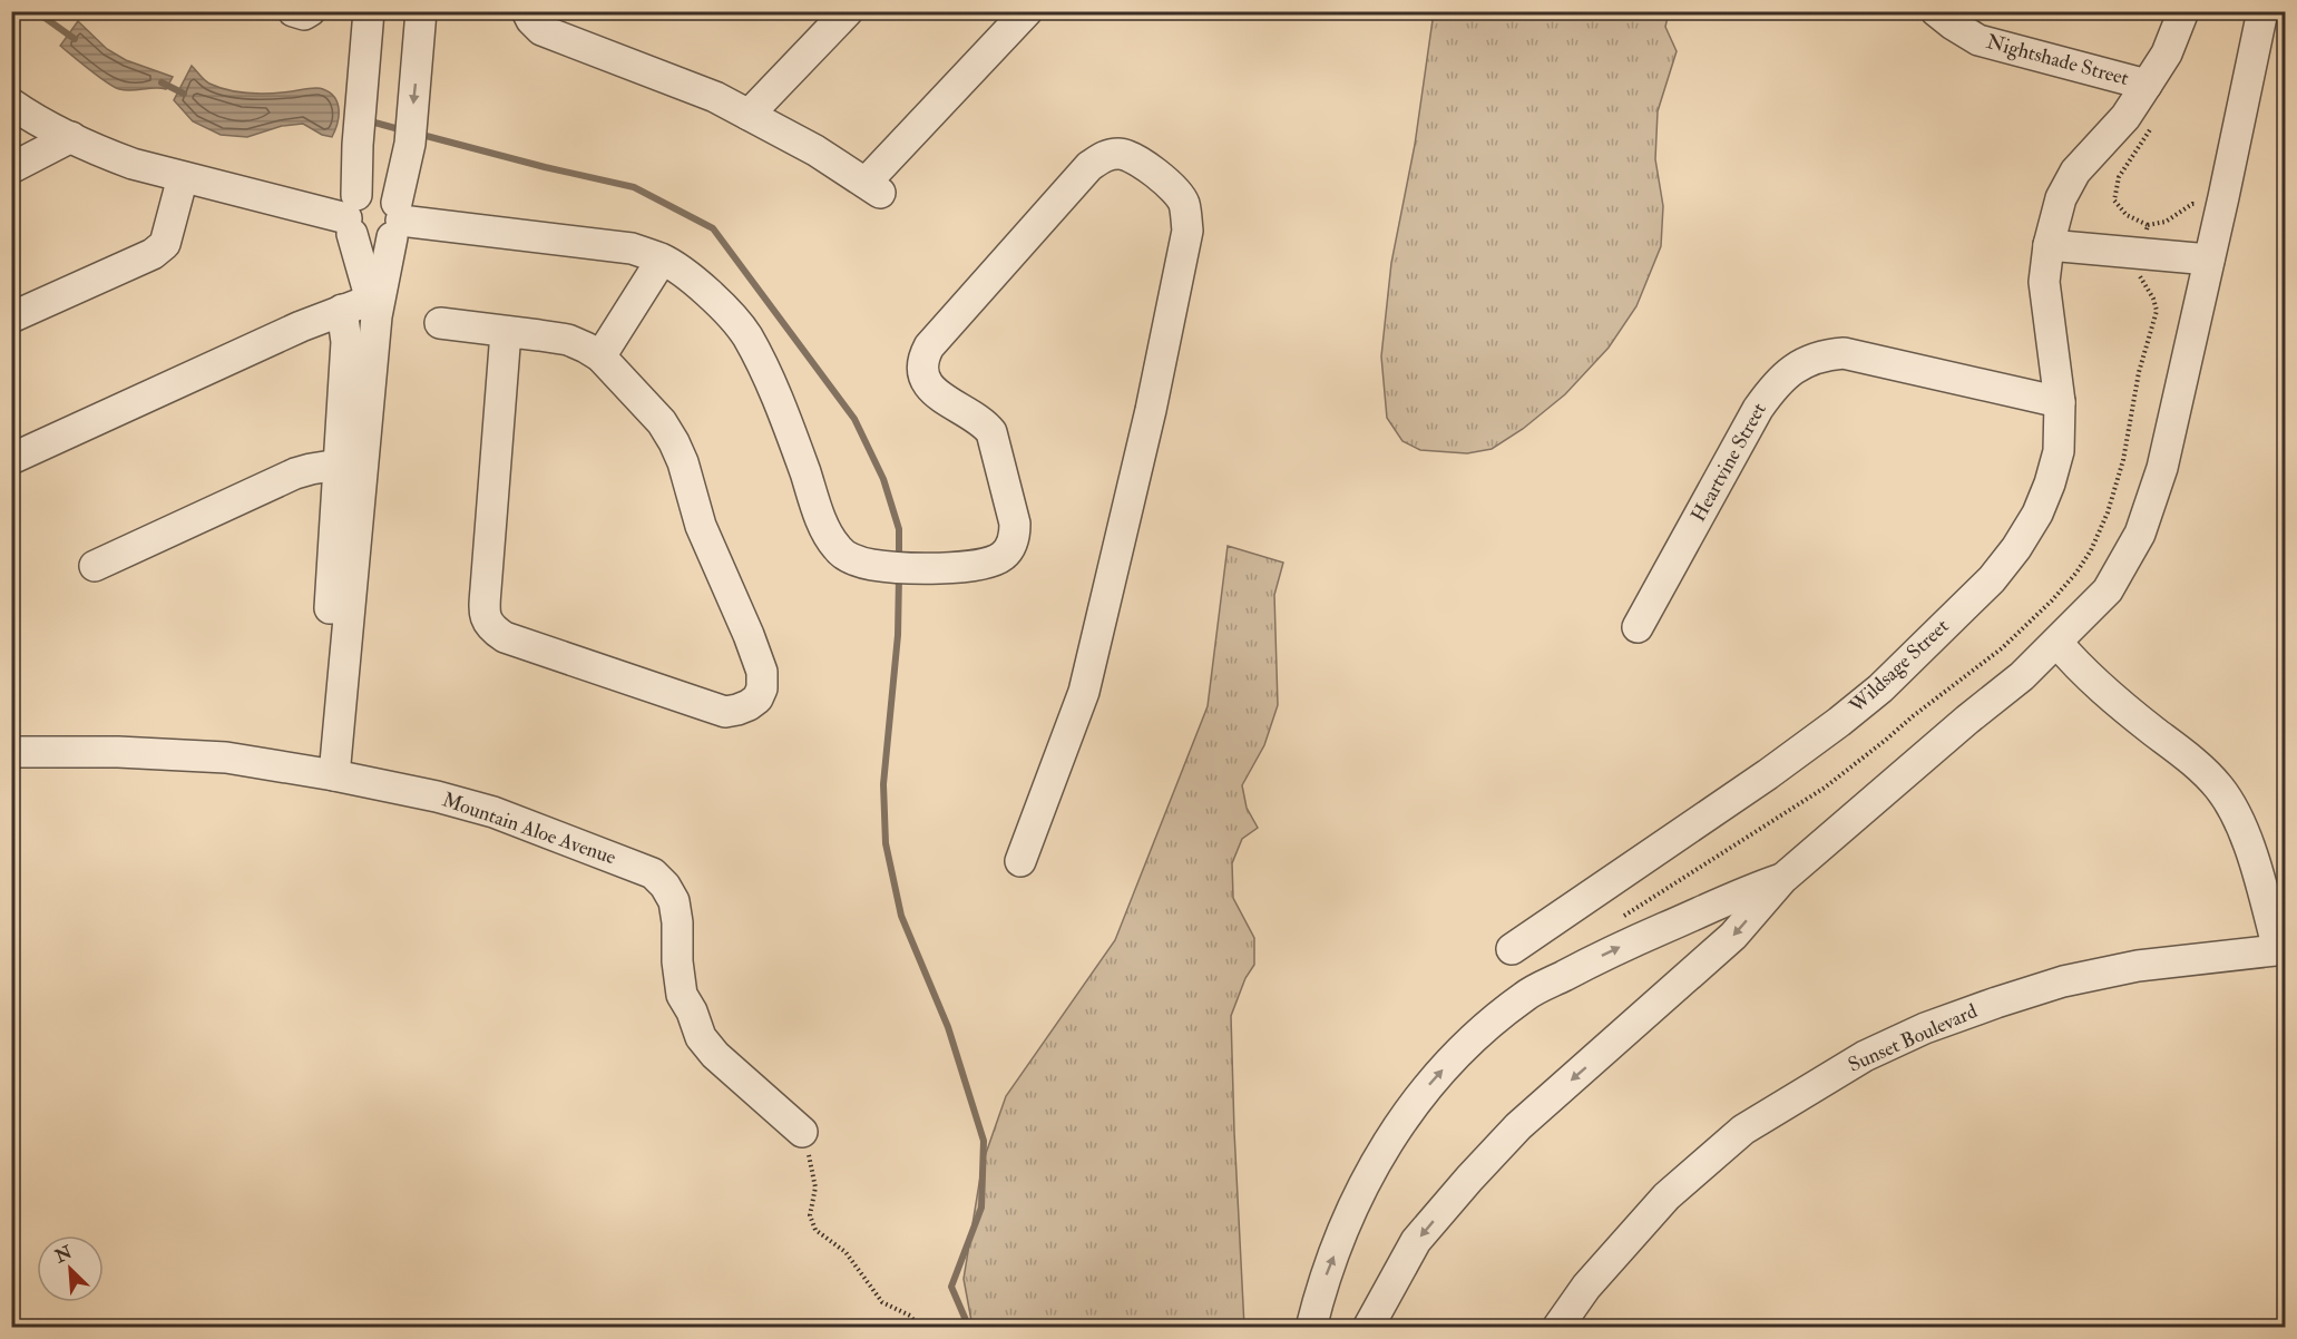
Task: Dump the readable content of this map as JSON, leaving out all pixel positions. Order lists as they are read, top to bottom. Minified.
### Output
{"streets":{"street":["Nightshade Street","Heartvine Street","Wildsage Street","Mountain Aloe Avenue","Sunset Boulevard"]},"crossings":[["Nightshade Street","Wildsage Street"],["Heartvine Street","Wildsage Street"]],"north":"top left"}
